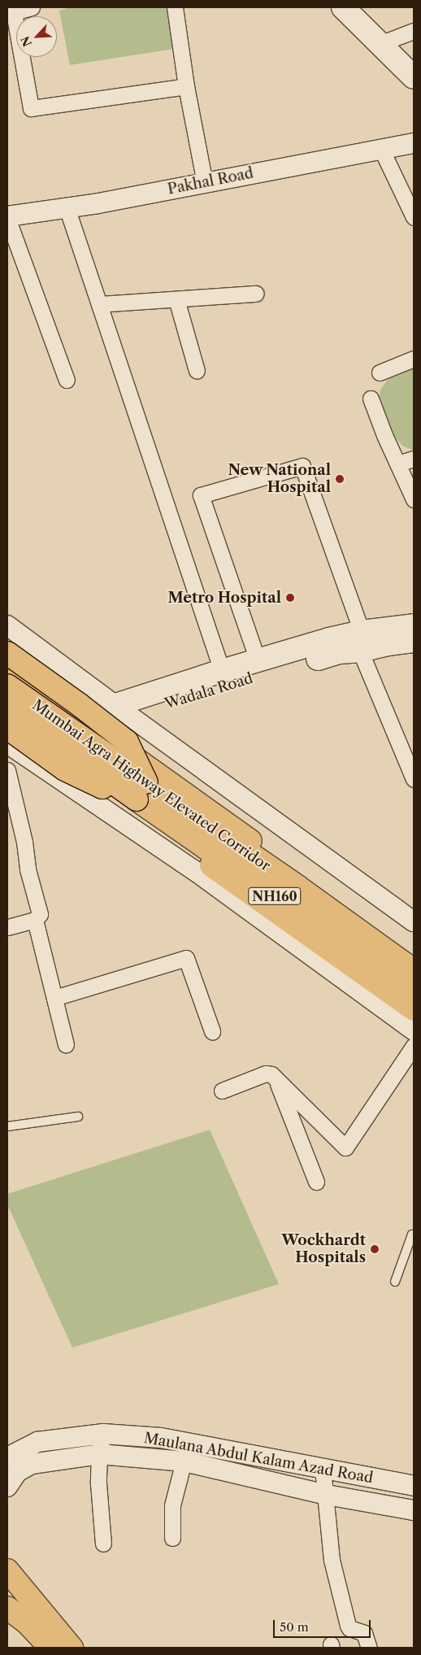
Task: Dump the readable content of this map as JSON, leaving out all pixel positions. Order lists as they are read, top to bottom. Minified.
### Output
{"streets":{"main road":["Wadala Road","Mumbai Agra Highway Elevated Corridor","NH160"],"street":["Pakhal Road","Maulana Abdul Kalam Azad Road"]},"places":["New National Hospital","Metro Hospital","Wockhardt Hospitals"],"scale_bar":"50 m","north":"bottom left"}
